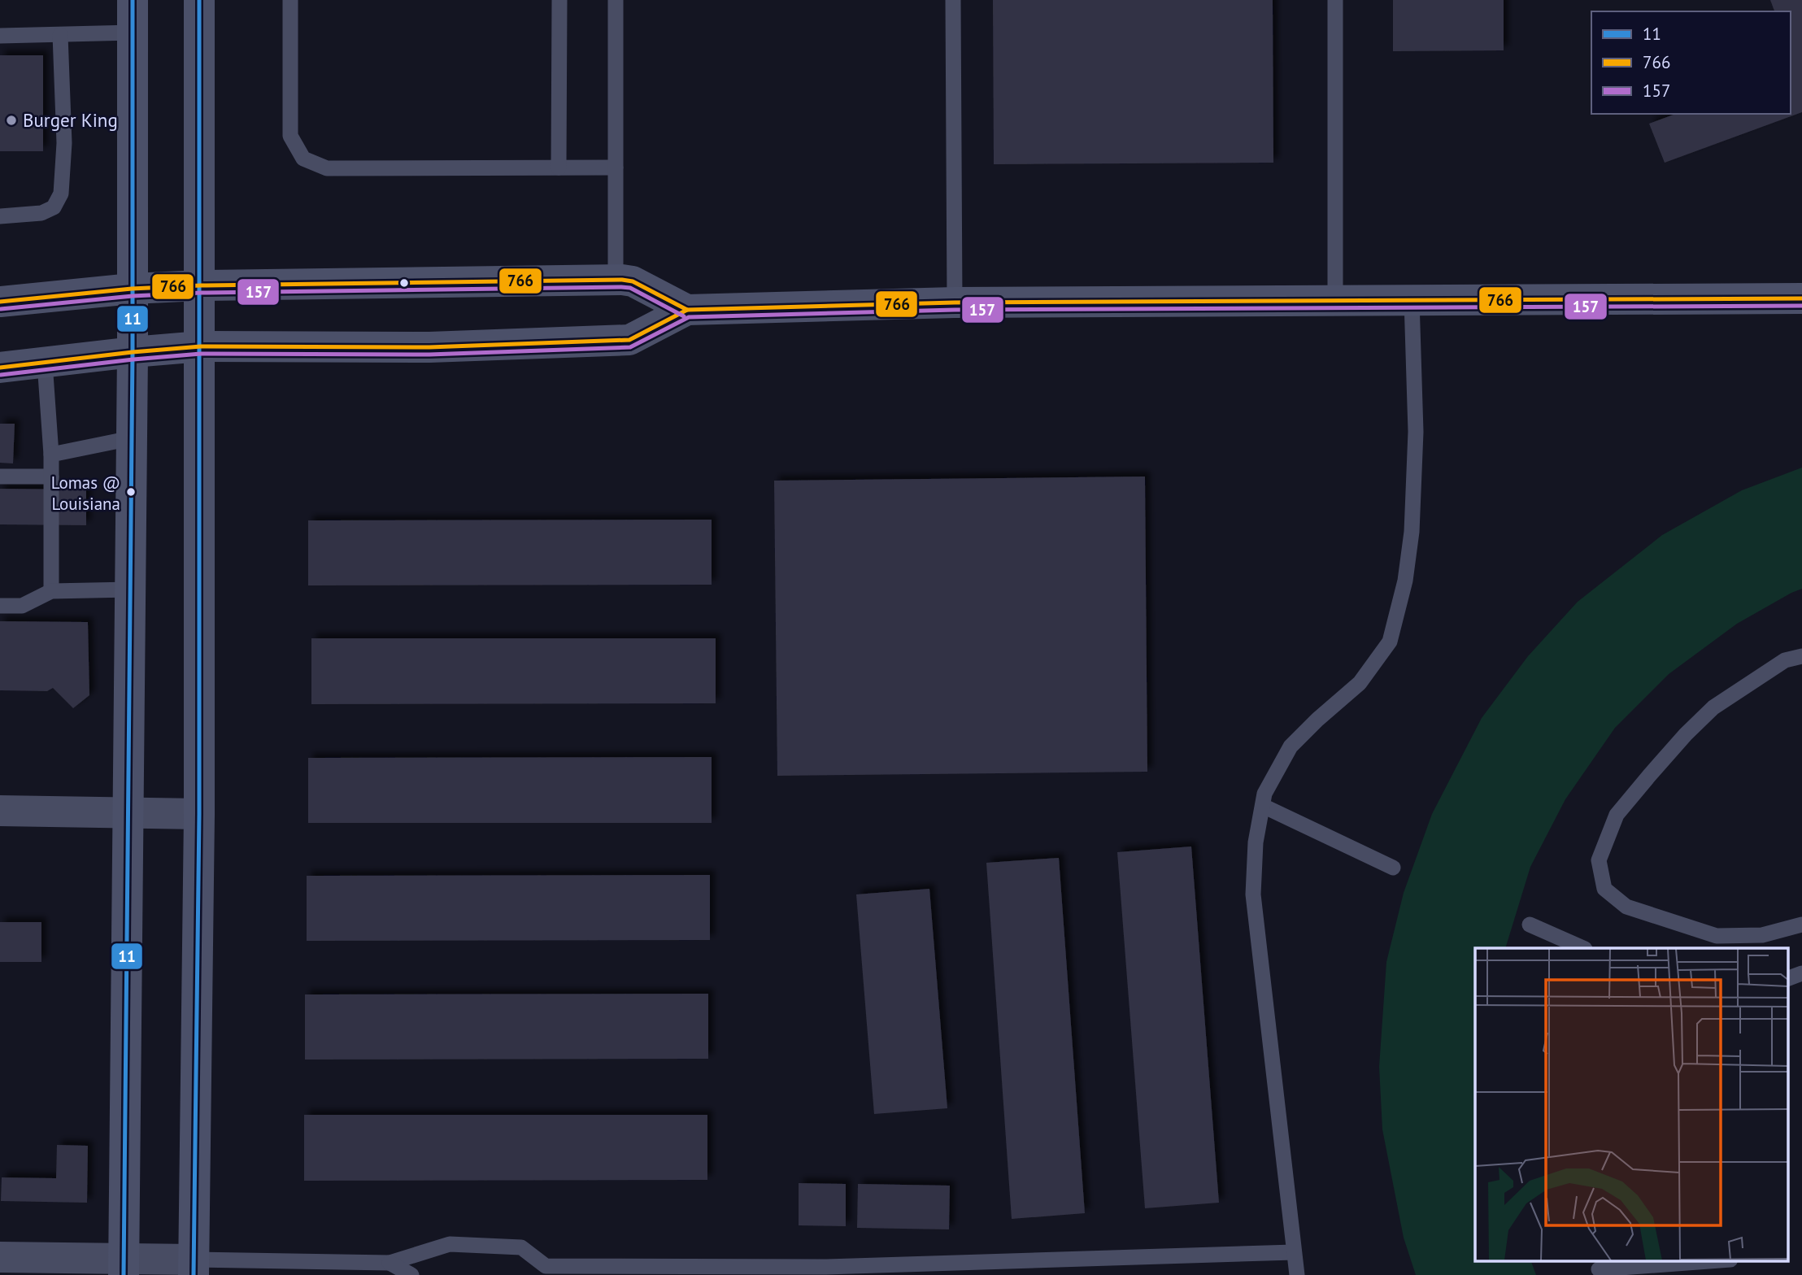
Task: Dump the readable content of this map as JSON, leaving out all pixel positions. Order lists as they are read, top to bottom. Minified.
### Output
{"places":["Burger King","Lomas @ Louisiana"],"lines":["transit line 11","transit line 766","transit line 157"],"legend":["11","766","157"]}
